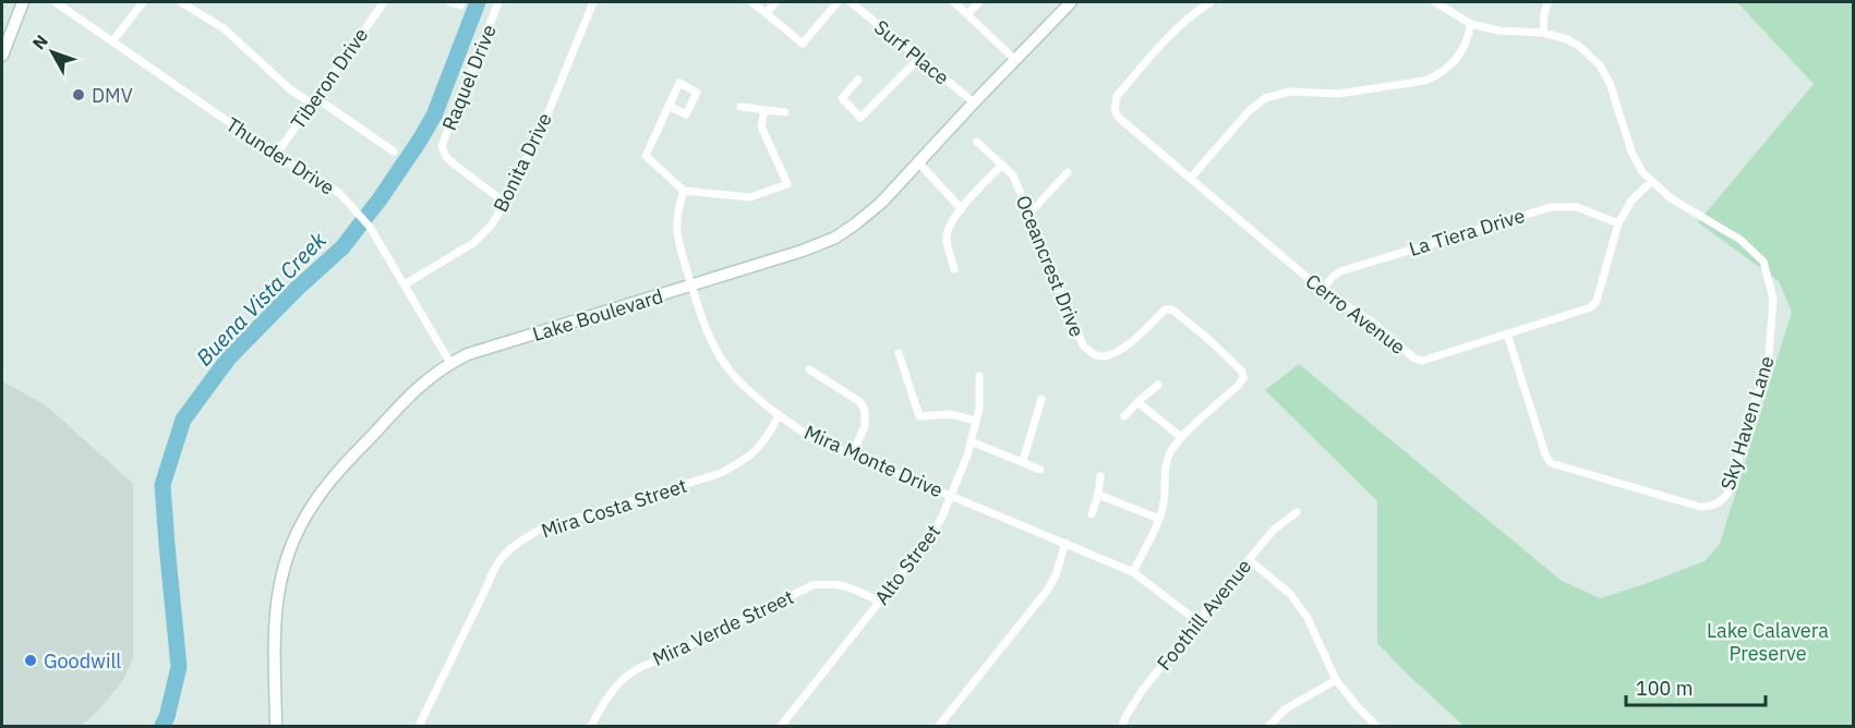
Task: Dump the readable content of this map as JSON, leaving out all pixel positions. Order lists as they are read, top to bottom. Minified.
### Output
{"streets":{"main road":["Lake Boulevard"],"street":["Surf Place","Raquel Drive","Tiberon Drive","Thunder Drive","Bonita Drive","La Tiera Drive","Oceancrest Drive","Cerro Avenue","Sky Haven Lane","Mira Monte Drive","Mira Costa Street","Alto Street","Foothill Avenue","Mira Verde Street"]},"crossings":[["Surf Place","Lake Boulevard"],["Raquel Drive","Bonita Drive"],["Tiberon Drive","Thunder Drive"],["Thunder Drive","Bonita Drive"],["Thunder Drive","Lake Boulevard"],["La Tiera Drive","Cerro Avenue"],["Cerro Avenue","Sky Haven Lane"],["Lake Boulevard","Mira Monte Drive"],["Mira Monte Drive","Mira Costa Street"],["Mira Monte Drive","Alto Street"],["Mira Monte Drive","Foothill Avenue"],["Alto Street","Mira Verde Street"]],"water":["Buena Vista Creek"],"parks":["Lake Calavera Preserve"],"places":["DMV","Goodwill"],"scale_bar":"100 m","north":"top left"}
